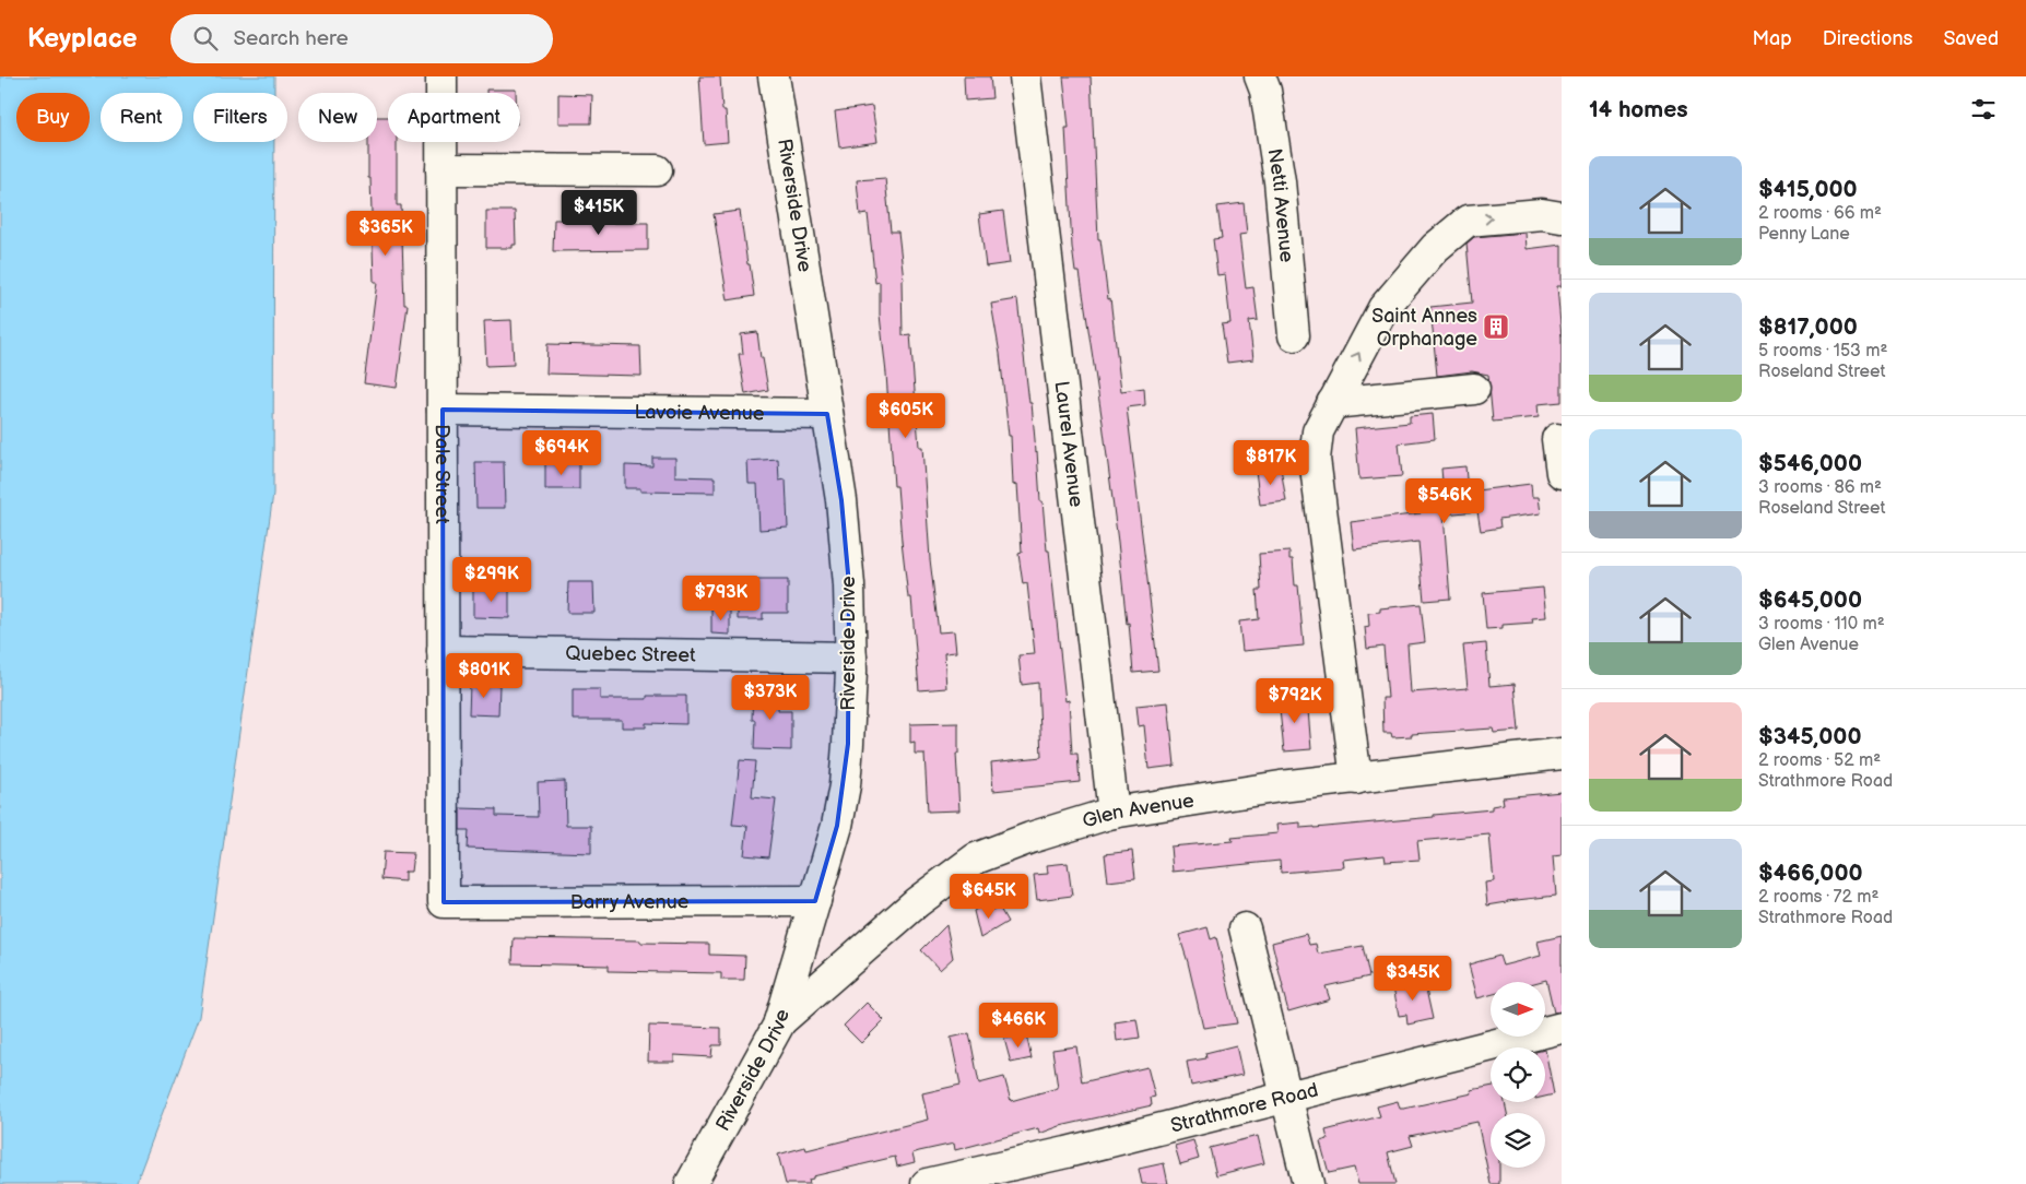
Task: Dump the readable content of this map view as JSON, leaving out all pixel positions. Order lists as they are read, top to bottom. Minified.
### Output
{"streets":{"street":["Riverside Drive","Netti Avenue","Lavoie Avenue","Laurel Avenue","Dale Street","Quebec Street","Glen Avenue","Barry Avenue","Strathmore Road"]},"crossings":[["Riverside Drive","Lavoie Avenue"],["Riverside Drive","Quebec Street"],["Riverside Drive","Glen Avenue"],["Riverside Drive","Barry Avenue"],["Lavoie Avenue","Dale Street"],["Laurel Avenue","Glen Avenue"],["Dale Street","Quebec Street"],["Dale Street","Barry Avenue"]],"places":{"building":["Saint Annes Orphanage"]},"north":"right","page":{"header":"Keyplace","search":"Search here","nav":["Map","Directions","Saved"],"heading":"14 homes","chip":["Buy","Rent","Filters","New","Apartment"],"list":[{"name":"$415,000","note":"2 rooms · 66 m² · Penny Lane"},{"name":"$817,000","note":"5 rooms · 153 m² · Roseland Street"},{"name":"$546,000","note":"3 rooms · 86 m² · Roseland Street"},{"name":"$645,000","note":"3 rooms · 110 m² · Glen Avenue"},{"name":"$345,000","note":"2 rooms · 52 m² · Strathmore Road"},{"name":"$466,000","note":"2 rooms · 72 m² · Strathmore Road"}],"price":["$415K","$365K","$605K","$694K","$817K","$546K","$299K","$793K","$801K","$373K","$792K","$645K","$345K","$466K"]}}
